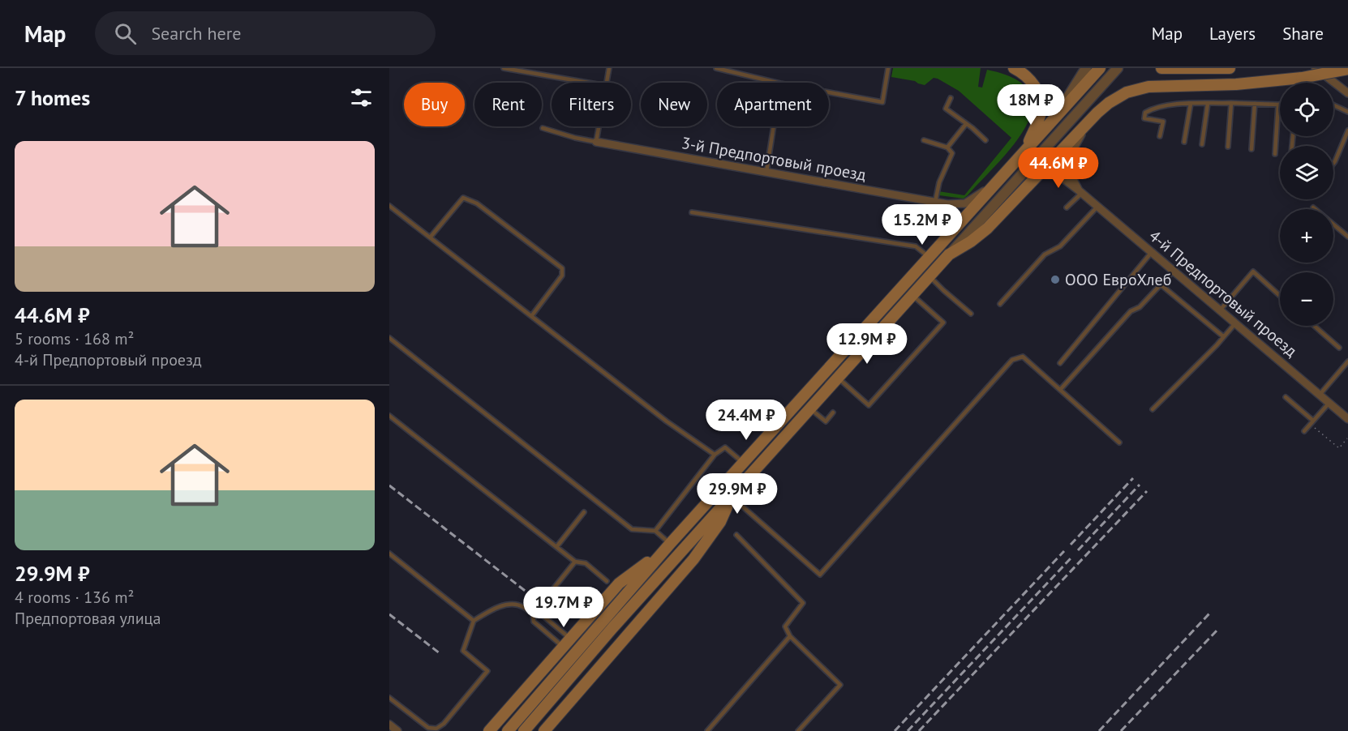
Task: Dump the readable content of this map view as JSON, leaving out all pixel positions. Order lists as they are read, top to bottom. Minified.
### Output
{"streets":{"street":["3-й Предпортовый проезд","4-й Предпортовый проезд"]},"places":["ООО ЕвроХлеб"],"page":{"header":"Map","search":"Search here","nav":["Map","Layers","Share"],"heading":"7 homes","map_buttons":["+","−"],"chip":["Buy","Rent","Filters","New","Apartment"],"price":["18M ₽","44.6M ₽","15.2M ₽","12.9M ₽","24.4M ₽","29.9M ₽","19.7M ₽"],"list":[{"name":"44.6M ₽","note":"5 rooms · 168 m² · 4-й Предпортовый проезд"},{"name":"29.9M ₽","note":"4 rooms · 136 m² · Предпортовая улица"}]}}
